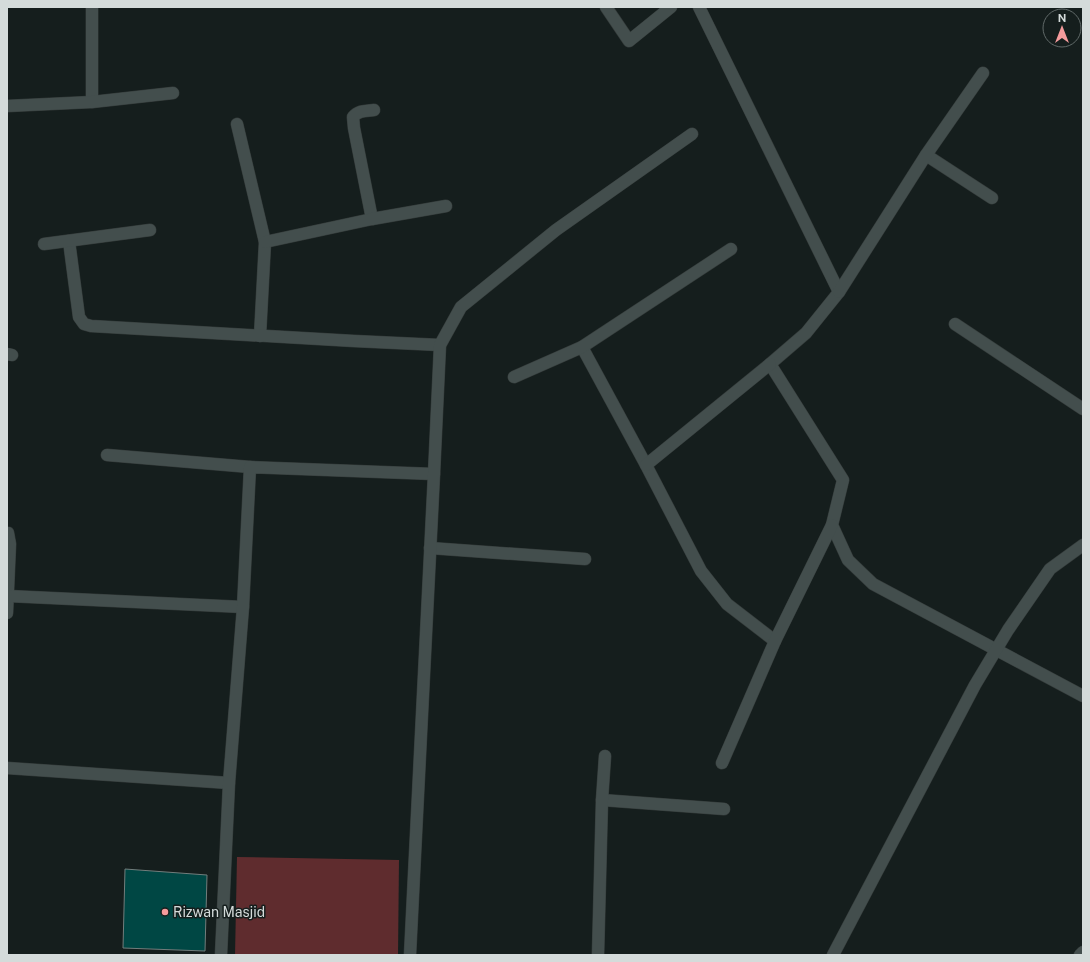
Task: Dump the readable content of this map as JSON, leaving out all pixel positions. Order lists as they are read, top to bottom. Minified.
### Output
{"places":["Rizwan Masjid"],"north":"top"}
